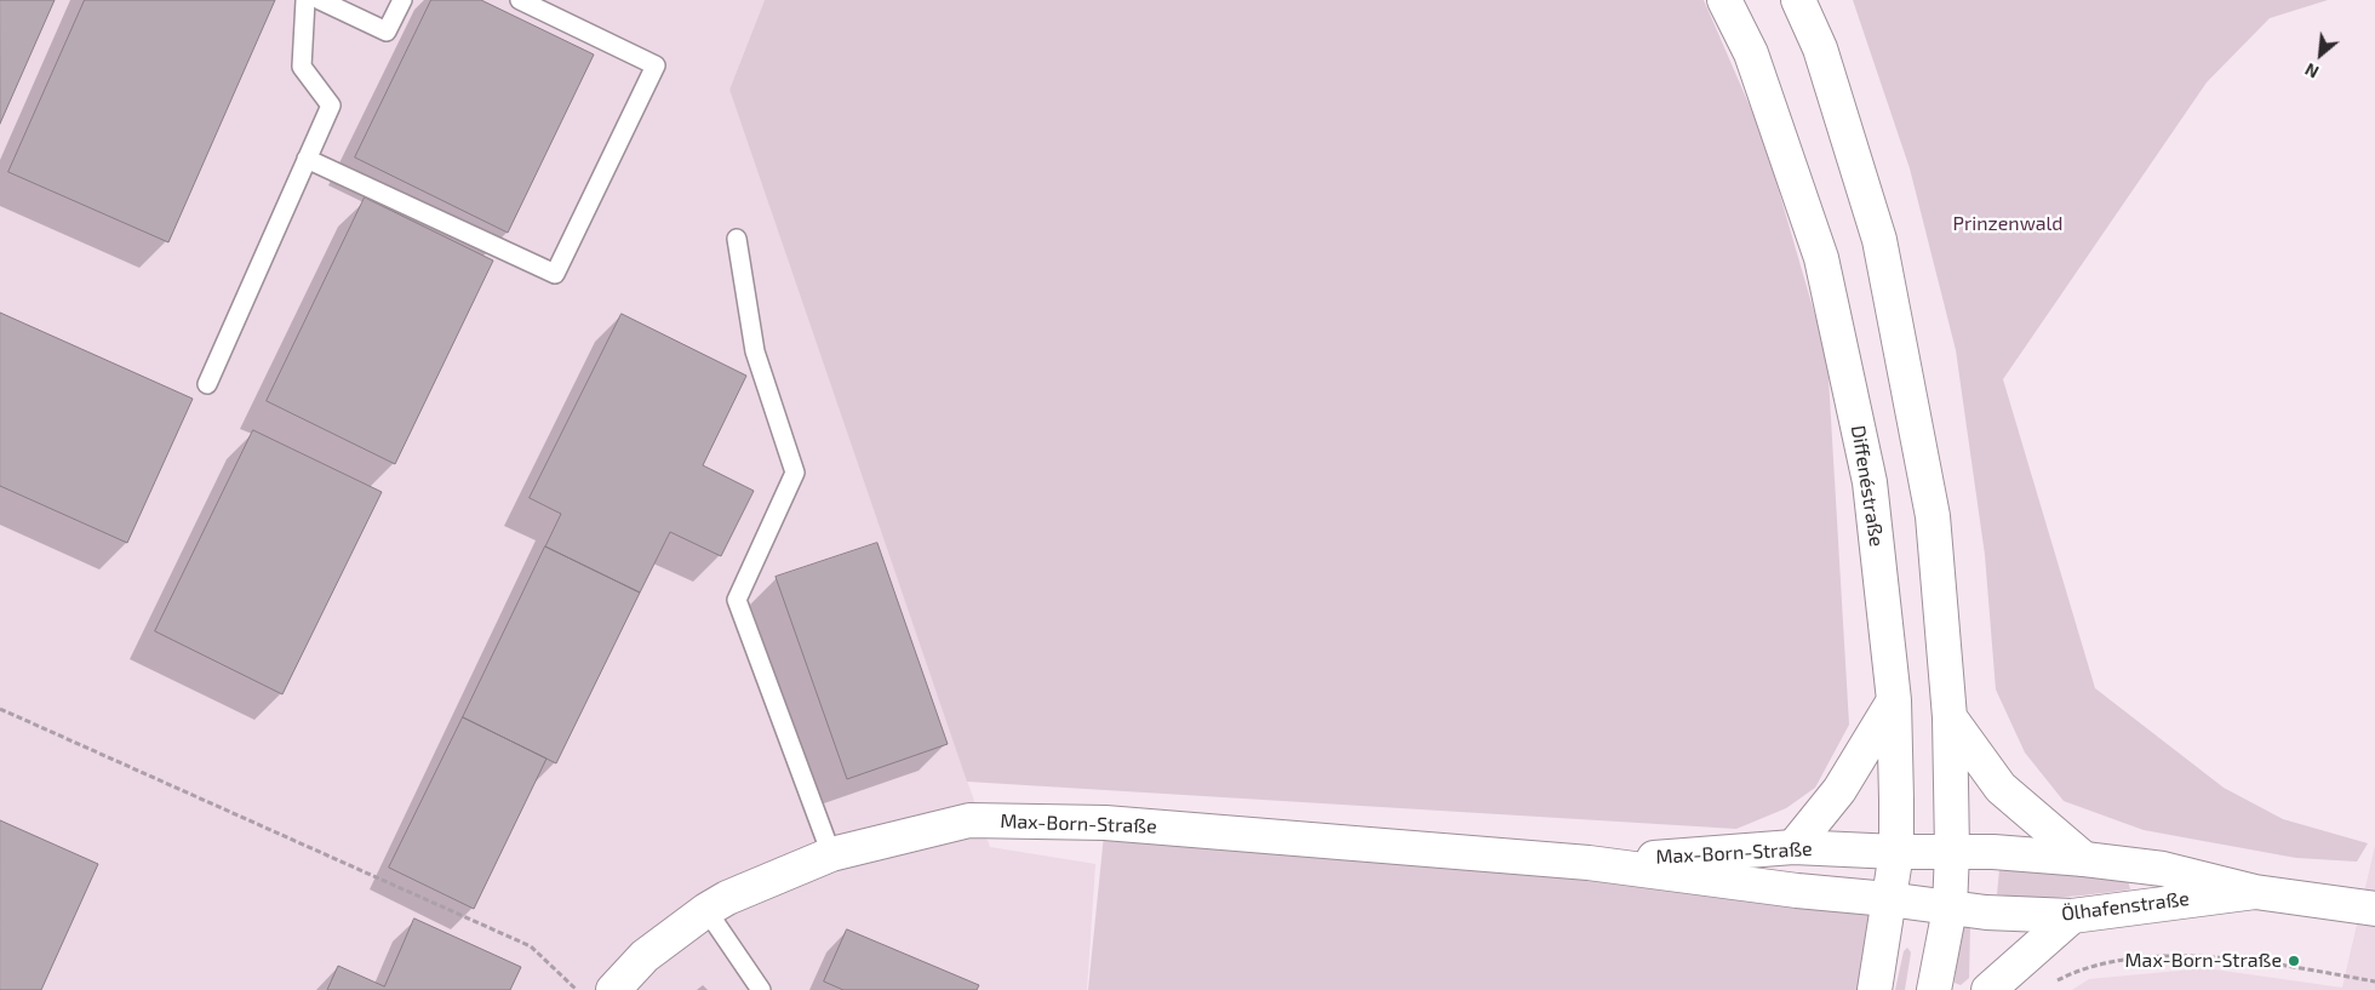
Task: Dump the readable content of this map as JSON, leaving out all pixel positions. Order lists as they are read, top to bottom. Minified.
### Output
{"streets":{"main road":["Diffenéstraße","Max-Born-Straße","Ölhafenstraße"]},"crossings":[["Diffenéstraße","Max-Born-Straße"],["Diffenéstraße","Ölhafenstraße"],["Max-Born-Straße","Ölhafenstraße"]],"parks":["Prinzenwald"],"places":["Max-Born-Straße"],"north":"bottom left"}
